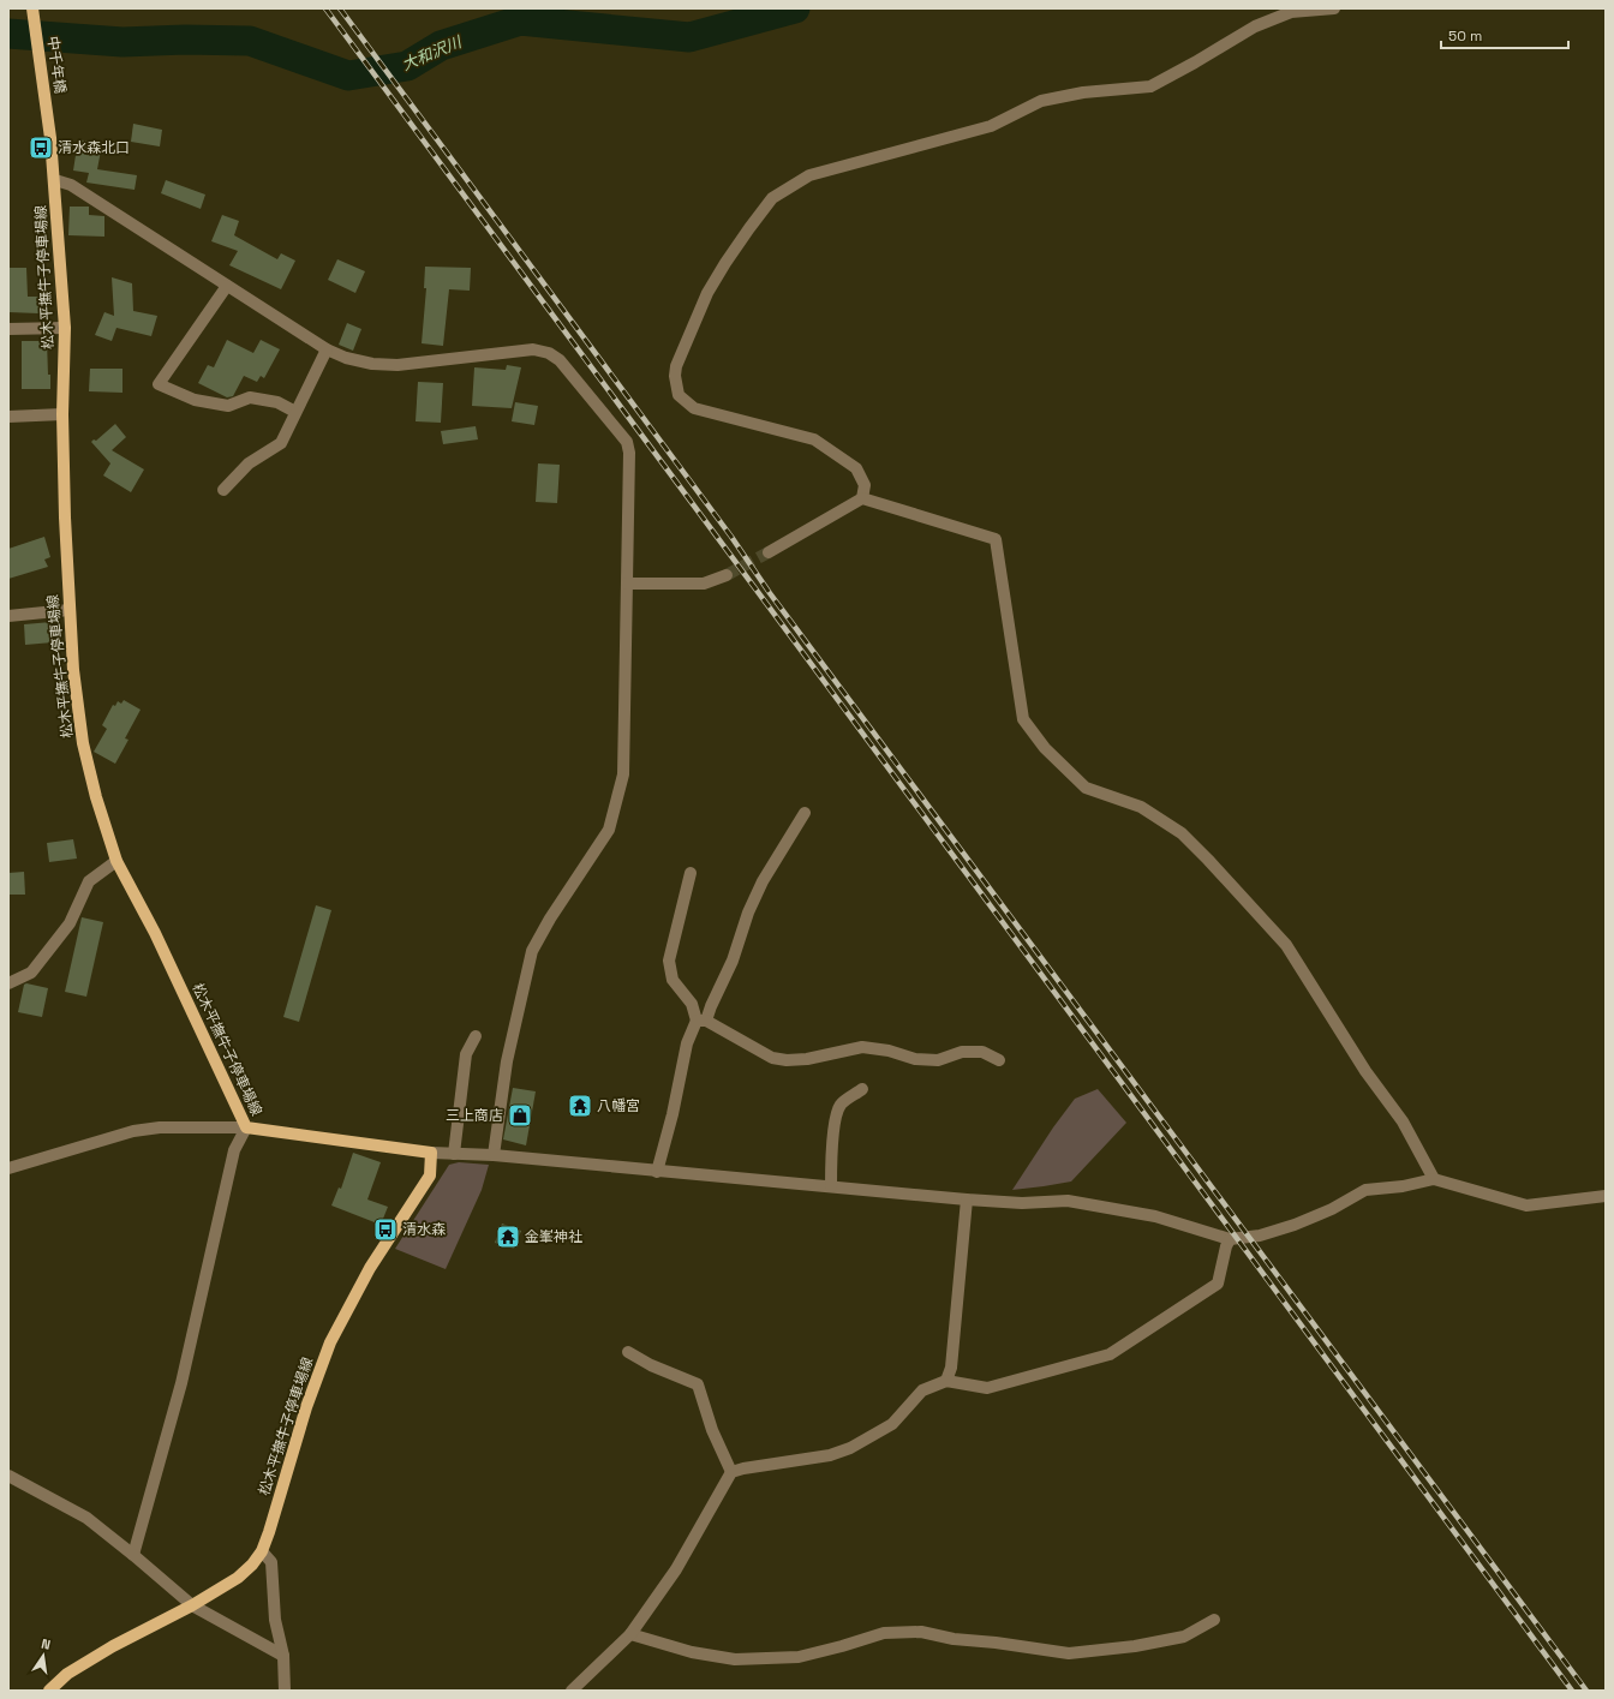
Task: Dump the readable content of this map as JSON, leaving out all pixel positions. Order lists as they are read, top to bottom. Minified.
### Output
{"streets":{"main road":["中千年橋","松木平撫牛子停車場線"]},"crossings":[["中千年橋","松木平撫牛子停車場線"]],"water":["大和沢川"],"places":{"bus stop":["清水森北口","清水森"],"temple":["八幡宮","金峯神社"],"shop":["三上商店"]},"scale_bar":"50 m","north":"top"}
